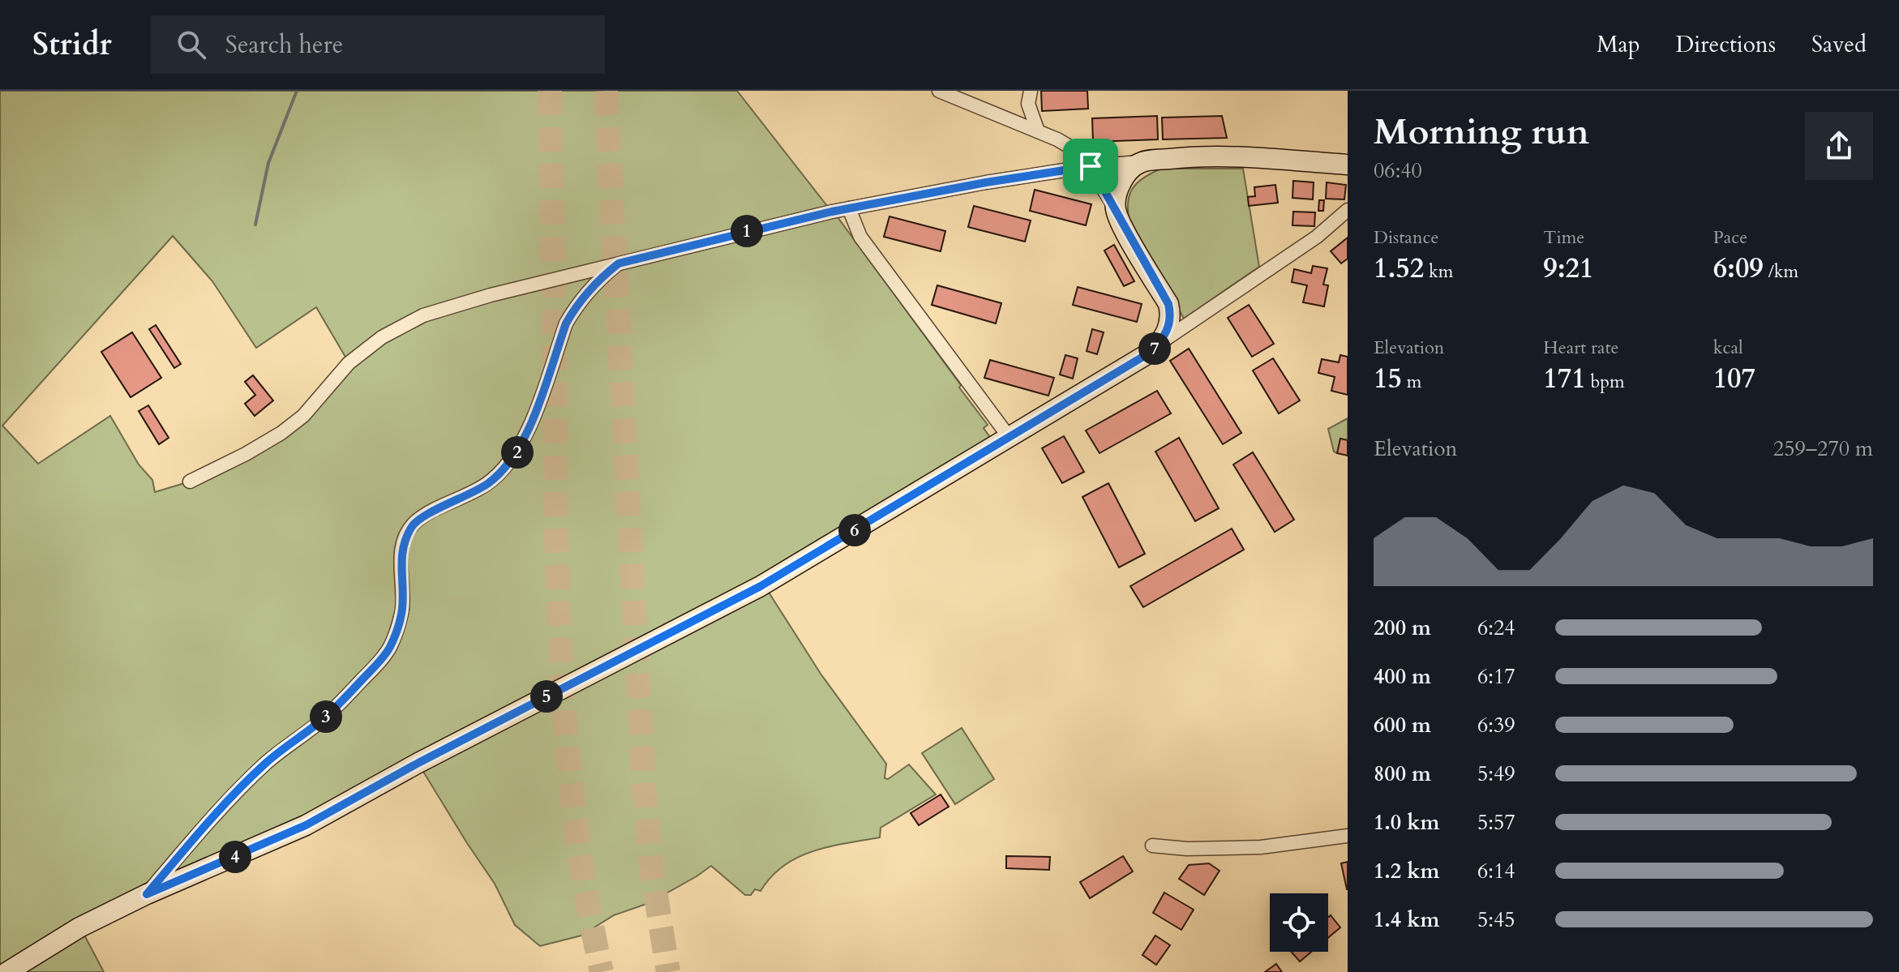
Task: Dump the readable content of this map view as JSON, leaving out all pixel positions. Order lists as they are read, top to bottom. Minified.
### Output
{"page":{"header":"Stridr","search":"Search here","nav":["Map","Directions","Saved"],"heading":["Morning run","06:40"],"stats":[["Distance","1.52 km"],["Time","9:21"],["Pace","6:09 /km"],["Elevation","15 m"],["Heart rate","171 bpm"],["kcal","107"]],"pins":["1","7","2","6","5","3","4"],"chart":["Elevation","259–270 m"],"list":[{"name":"200 m","note":"6:24"},{"name":"400 m","note":"6:17"},{"name":"600 m","note":"6:39"},{"name":"800 m","note":"5:49"},{"name":"1.0 km","note":"5:57"},{"name":"1.2 km","note":"6:14"},{"name":"1.4 km","note":"5:45"}]}}
